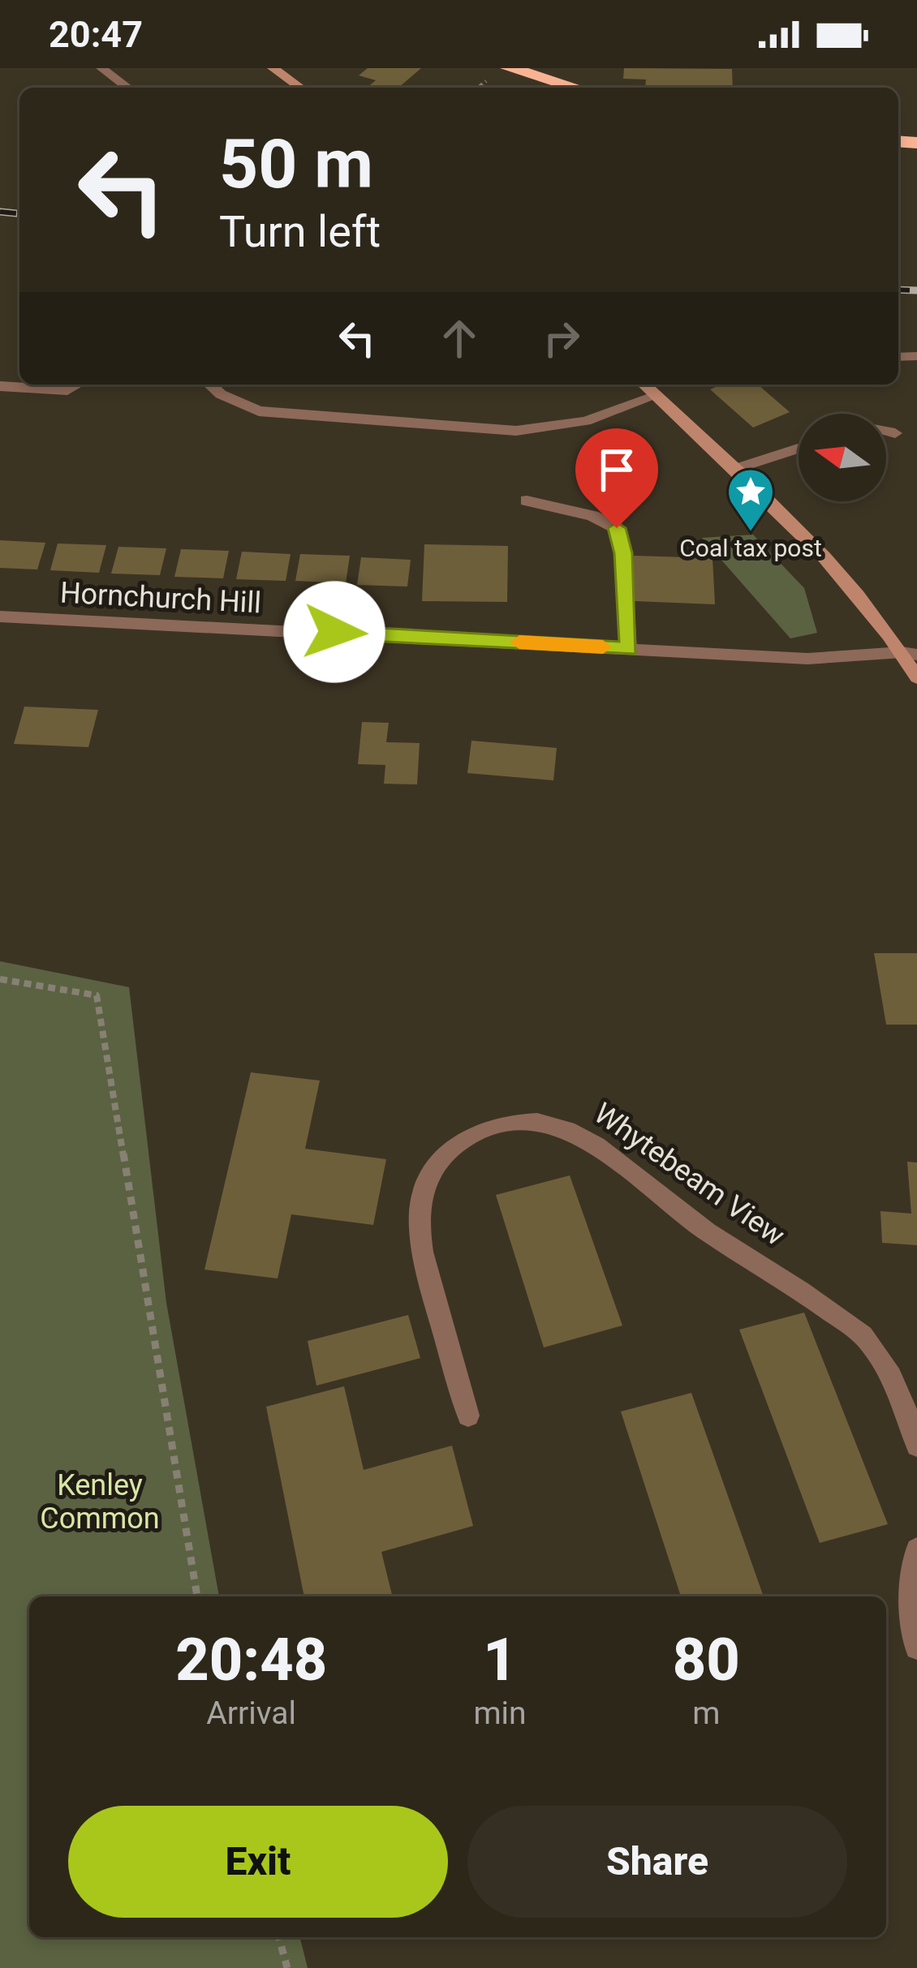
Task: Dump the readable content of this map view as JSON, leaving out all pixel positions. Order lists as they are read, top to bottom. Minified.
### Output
{"streets":{"street":["Hornchurch Hill","Whytebeam View"]},"parks":["Kenley Common"],"places":{"place":["Coal tax post"]},"north":"left","page":{"status":"20:47","turn":["50 m","Turn left"],"eta":["20:48","Arrival","1","min","80","m"],"buttons":["Exit","Share"]}}
